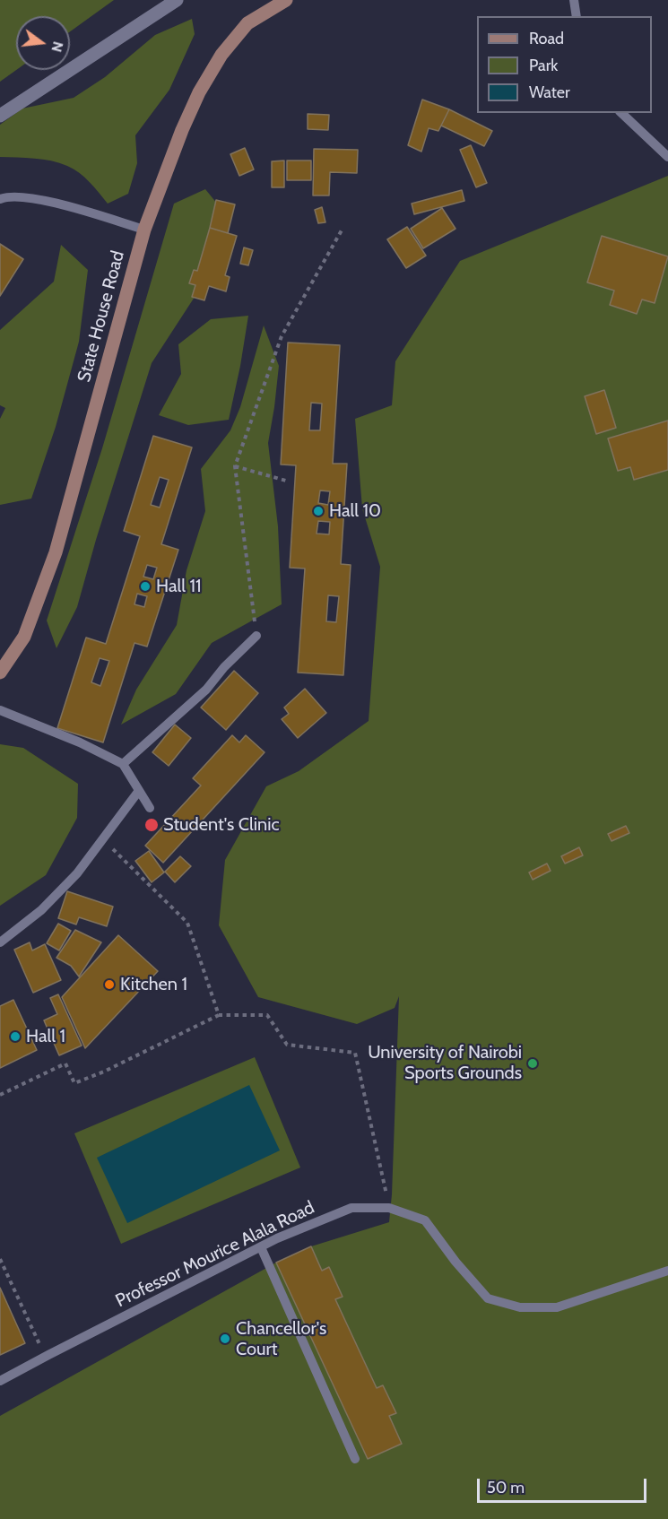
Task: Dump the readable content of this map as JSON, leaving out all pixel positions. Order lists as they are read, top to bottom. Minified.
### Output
{"streets":{"street":["State House Road"],"lane":["Professor Mourice Alala Road"]},"places":["Hall 10","Hall 11","Student's Clinic","Kitchen 1","Hall 1","University of Nairobi Sports Grounds","Chancellor's Court"],"legend":["Road","Park","Water"],"scale_bar":"50 m","north":"right"}
